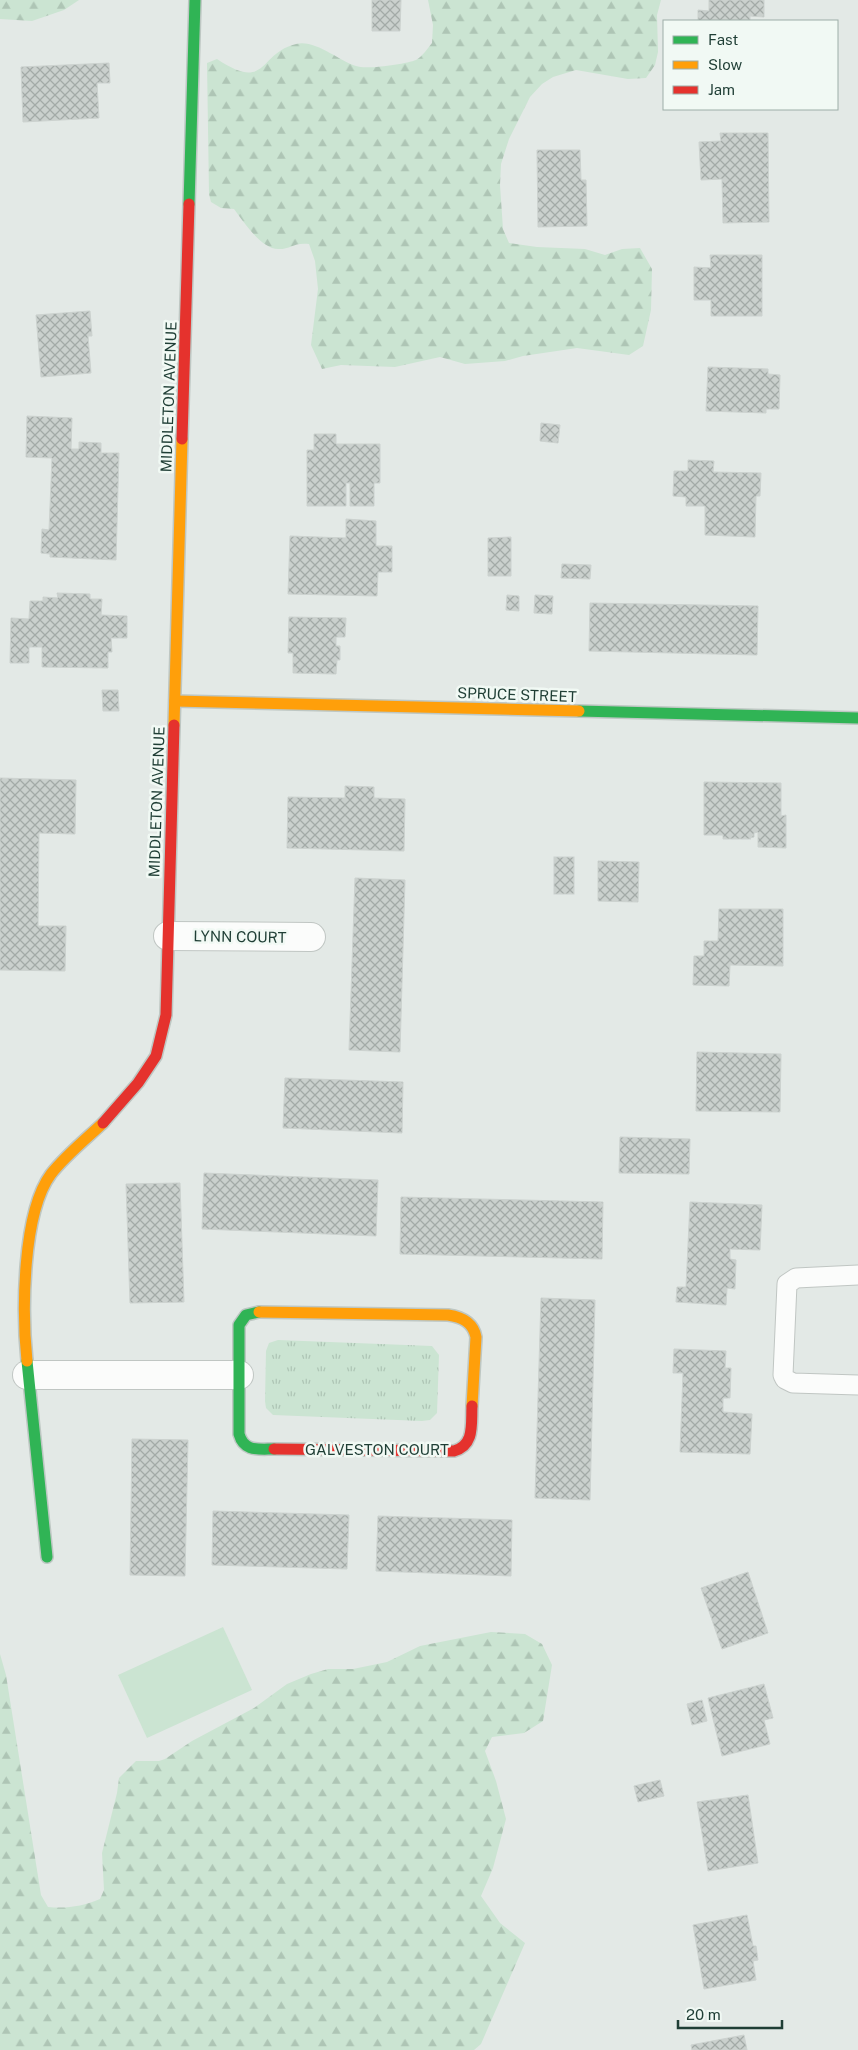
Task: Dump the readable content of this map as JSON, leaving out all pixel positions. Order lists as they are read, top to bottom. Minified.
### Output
{"streets":{"street":["MIDDLETON AVENUE","SPRUCE STREET","LYNN COURT","GALVESTON COURT"]},"crossings":[["MIDDLETON AVENUE","SPRUCE STREET"],["MIDDLETON AVENUE","LYNN COURT"]],"legend":["Fast","Slow","Jam"],"scale_bar":"20 m"}
